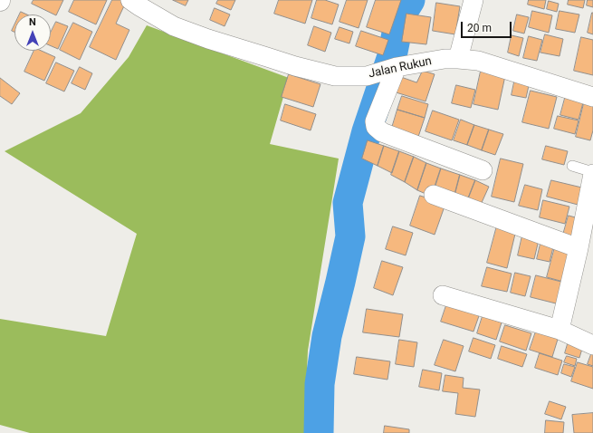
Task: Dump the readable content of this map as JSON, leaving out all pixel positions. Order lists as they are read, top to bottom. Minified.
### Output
{"streets":{"street":["Jalan Rukun"]},"scale_bar":"20 m","north":"top"}
